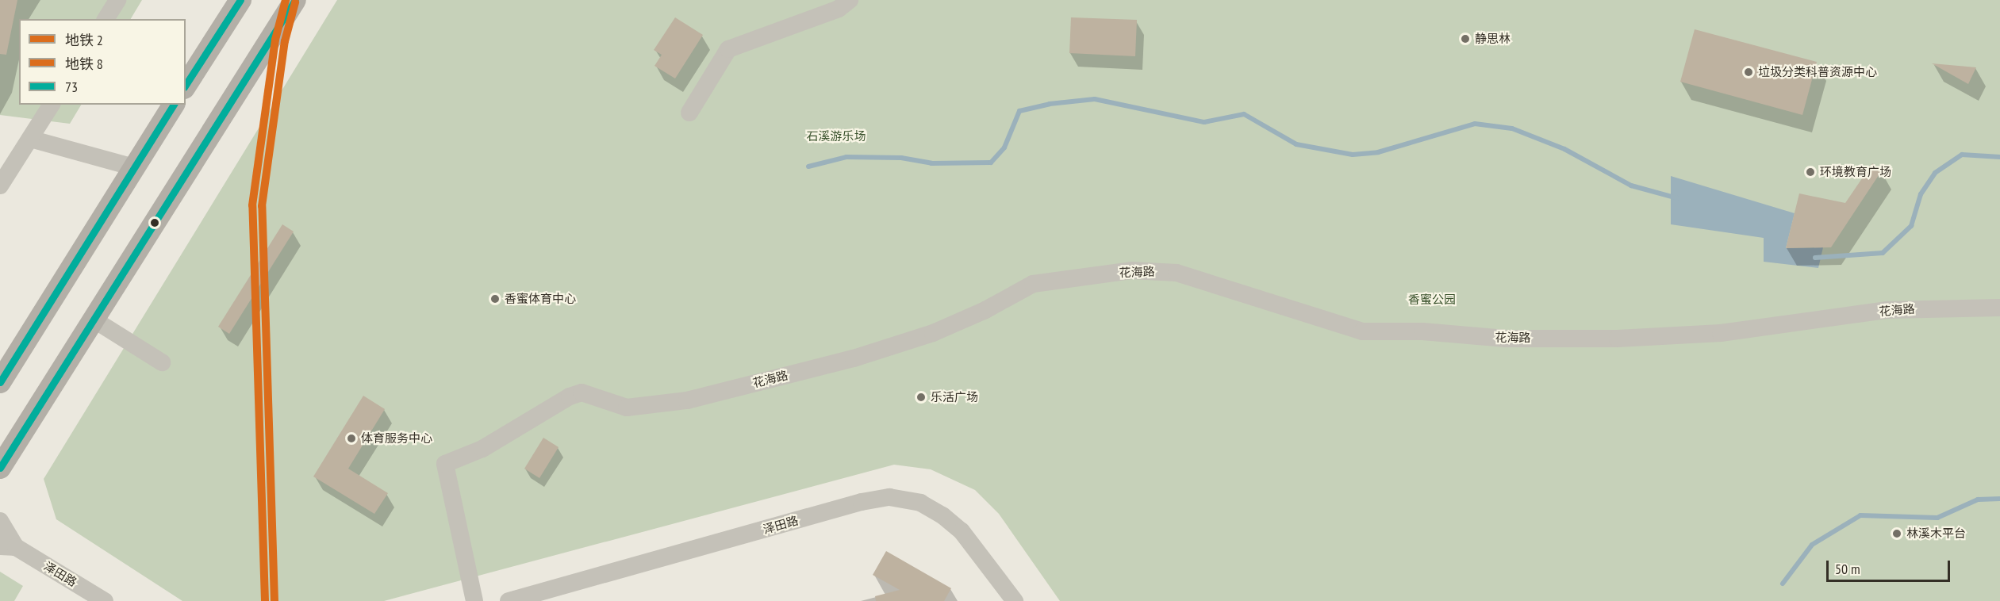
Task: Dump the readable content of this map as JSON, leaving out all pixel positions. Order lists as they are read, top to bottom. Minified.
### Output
{"streets":{"street":["花海路","泽田路"]},"parks":["石溪游乐场","香蜜公园"],"places":["静思林","垃圾分类科普资源中心","环境教育广场","香蜜体育中心","乐活广场","体育服务中心","林溪木平台"],"lines":["metro line 2","transit line 73","metro line 8"],"legend":["地铁 2","地铁 8","73"],"scale_bar":"50 m"}
